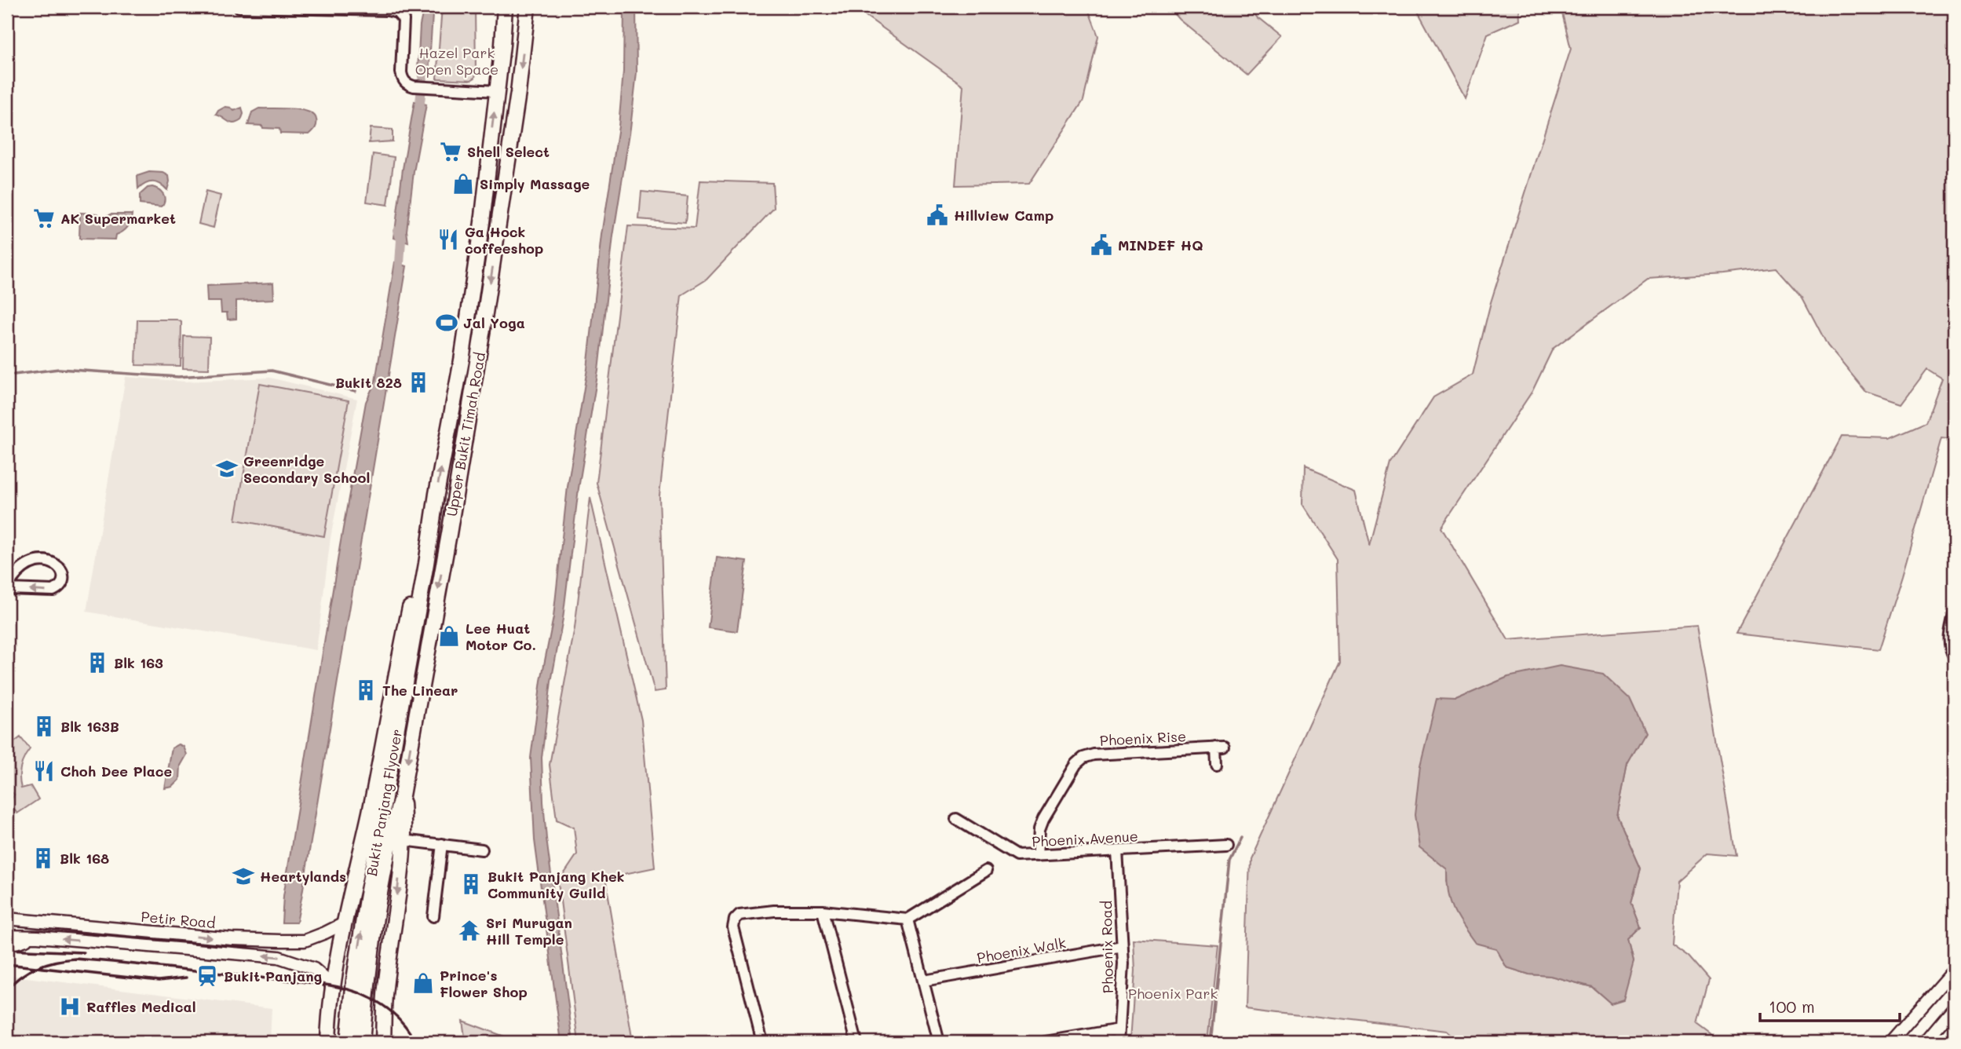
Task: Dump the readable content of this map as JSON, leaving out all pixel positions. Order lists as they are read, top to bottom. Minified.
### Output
{"streets":{"highway":["Upper Bukit Timah Road","Bukit Panjang Flyover"],"main road":["Petir Road"],"street":["Phoenix Rise","Phoenix Avenue","Phoenix Road","Phoenix Walk"]},"crossings":[["Upper Bukit Timah Road","Bukit Panjang Flyover"],["Phoenix Rise","Phoenix Avenue"],["Phoenix Avenue","Phoenix Road"],["Phoenix Road","Phoenix Walk"]],"parks":["Hazel Park Open Space","Phoenix Park"],"places":{"supermarket":["Shell Select","AK Supermarket"],"shop":["Simply Massage","Lee Huat Motor Co.","Prince's Flower Shop"],"public building":["Hillview Camp","MINDEF HQ"],"restaurant":["Ga Hock coffeeshop","Choh Dee Place"],"sports":["Jal Yoga"],"building":["Bukit 828","Blk 163","The Linear","Blk 163B","Blk 168","Bukit Panjang Khek Community Guild"],"school or university":["Greenridge Secondary School","Heartylands"],"temple":["Sri Murugan Hill Temple"],"station":["Bukit Panjang"],"hospital":["Raffles Medical"]},"scale_bar":"100 m"}
